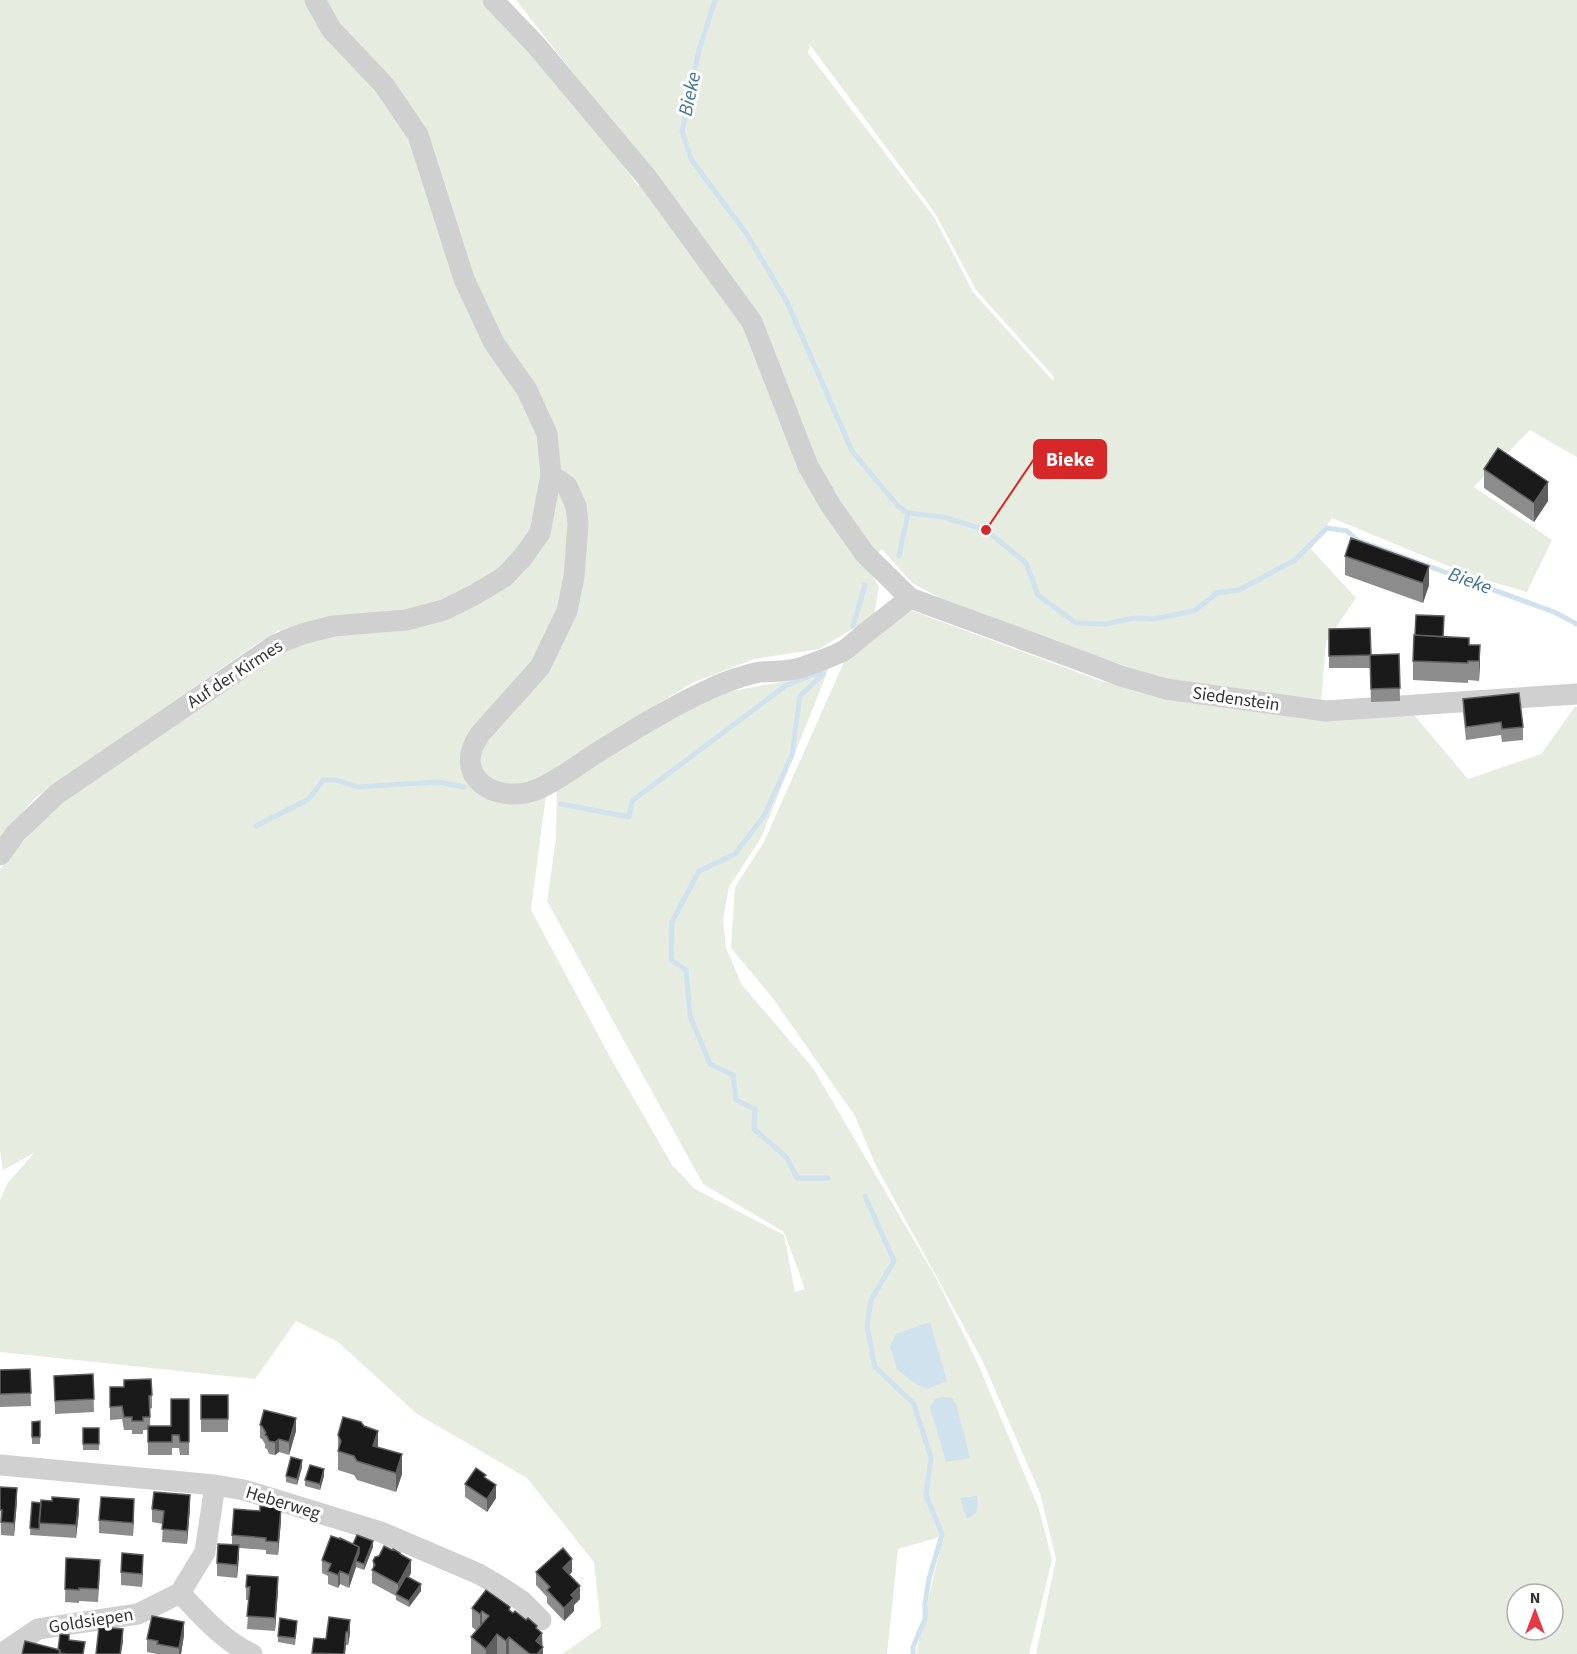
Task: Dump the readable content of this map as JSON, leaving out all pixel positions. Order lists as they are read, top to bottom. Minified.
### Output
{"streets":{"street":["Auf der Kirmes","Siedenstein","Heberweg","Goldsiepen"]},"water":["Bieke"],"places":["Bieke"],"north":"top"}
